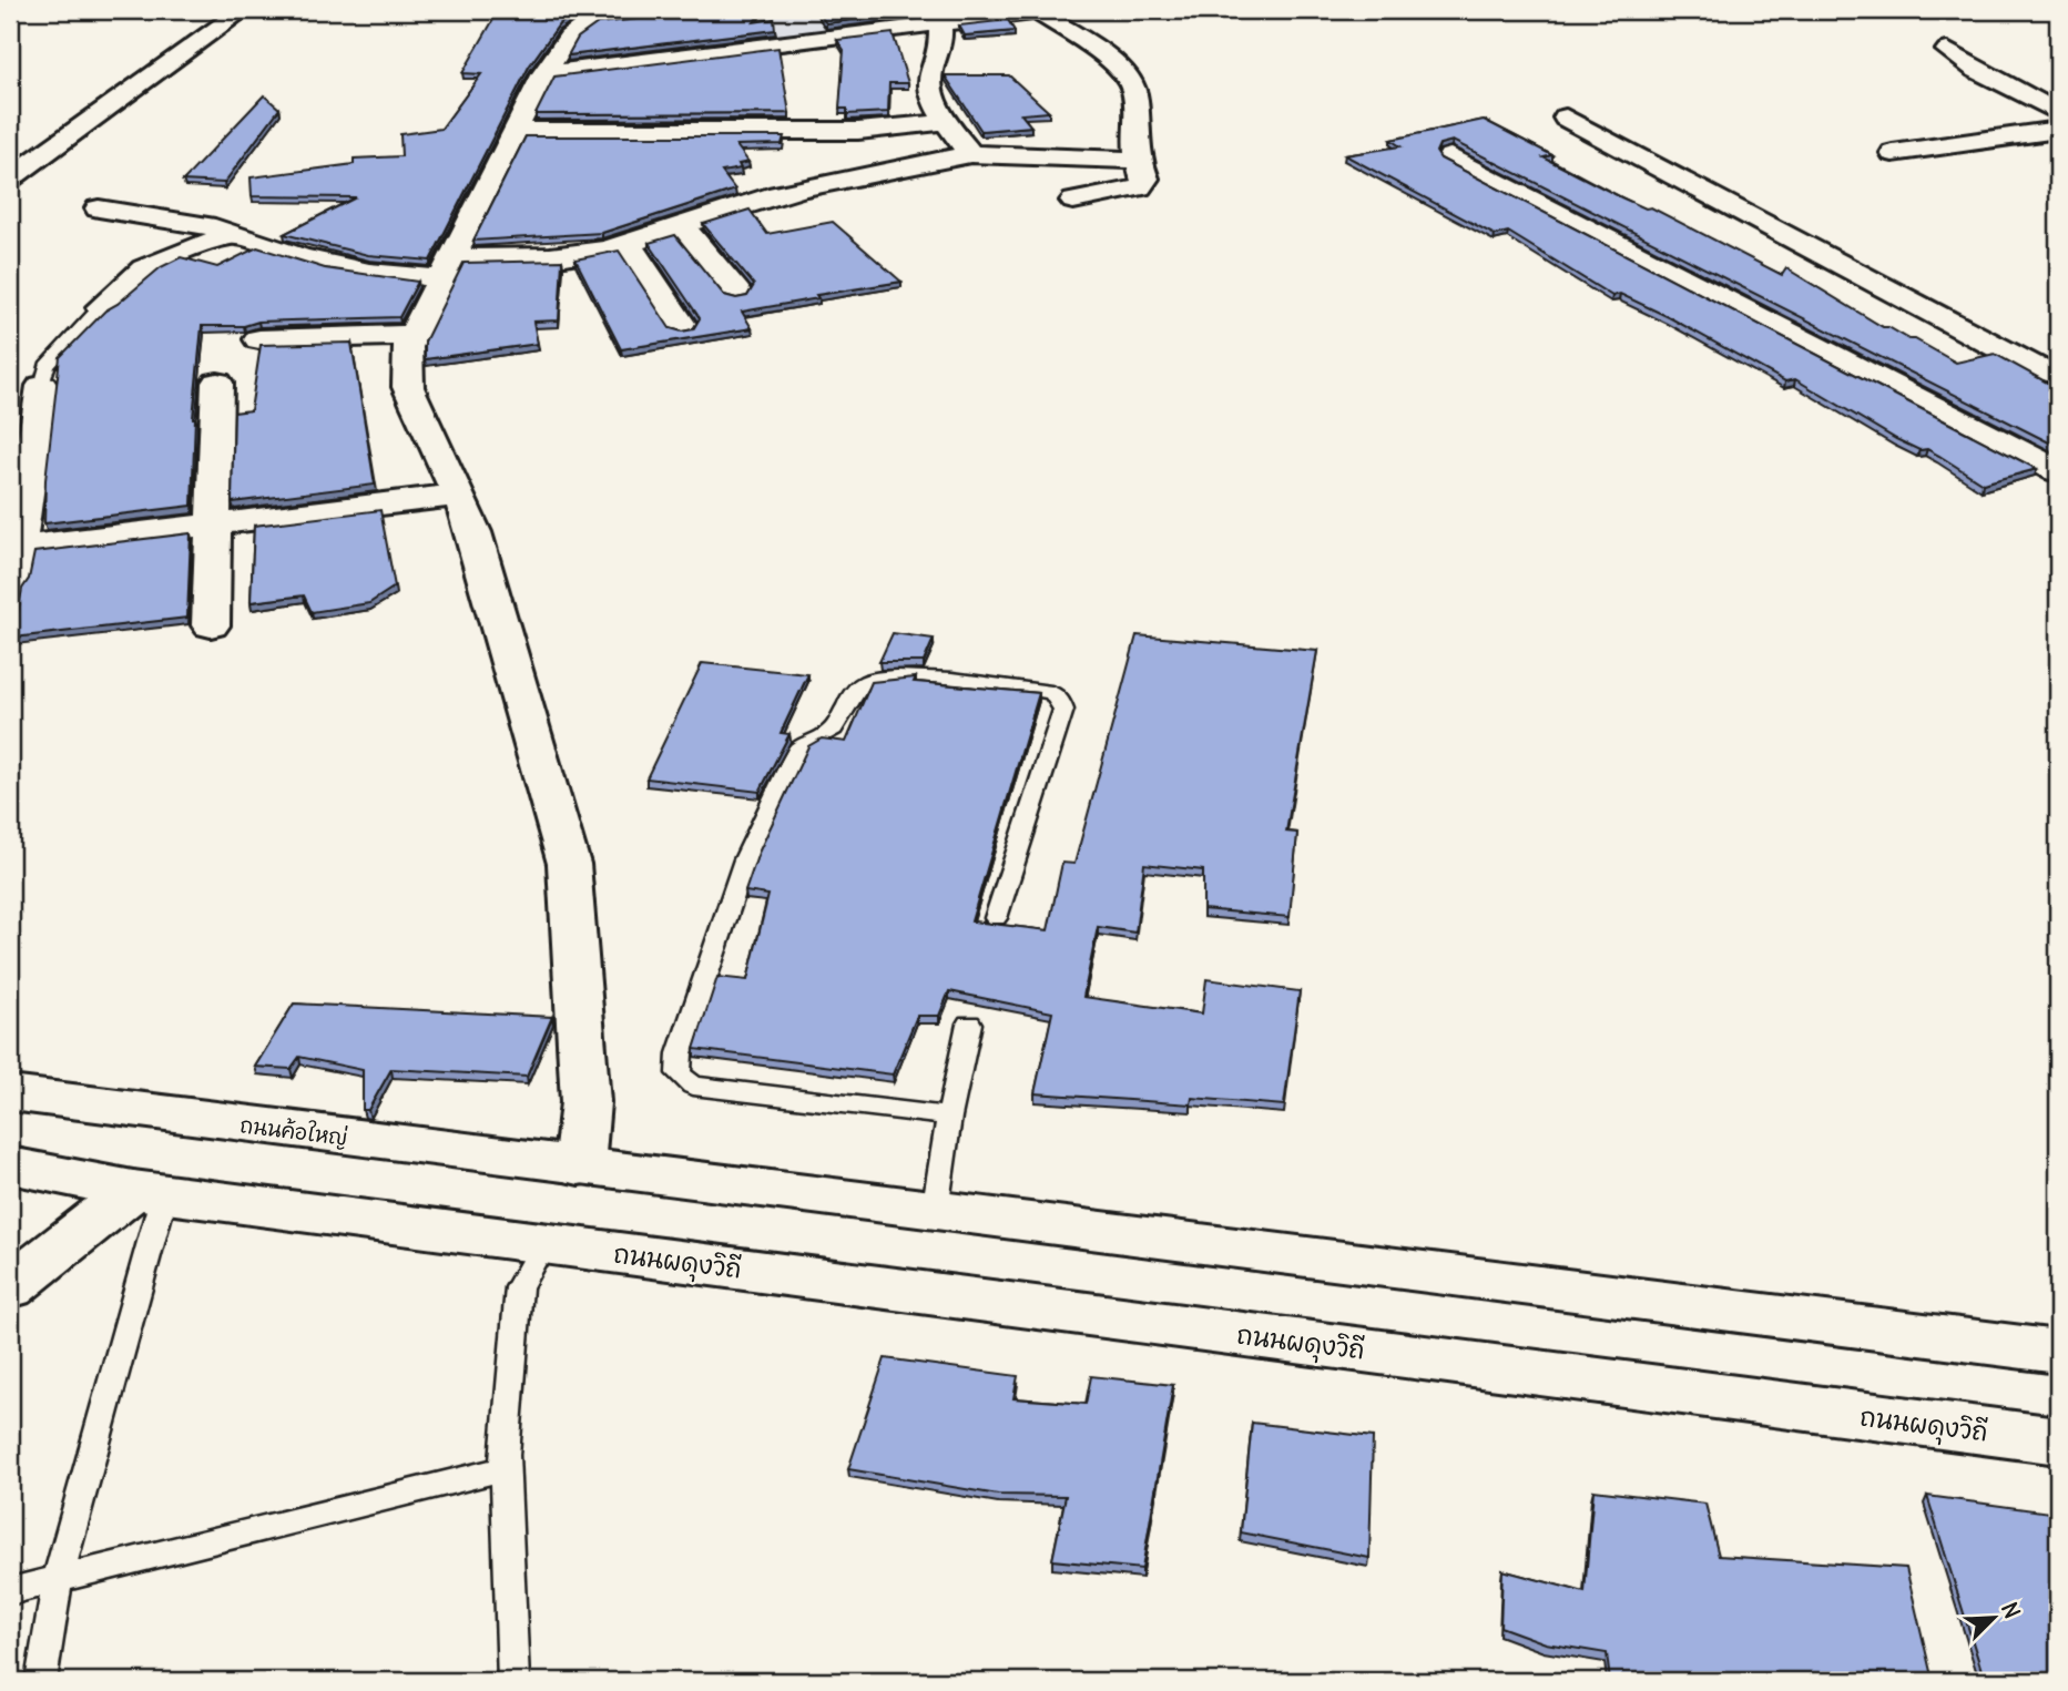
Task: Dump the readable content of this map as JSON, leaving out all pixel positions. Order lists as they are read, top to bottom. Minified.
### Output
{"streets":{"street":["ถนนค้อใหญ่","ถนนผดุงวิถี"]},"north":"top right"}
